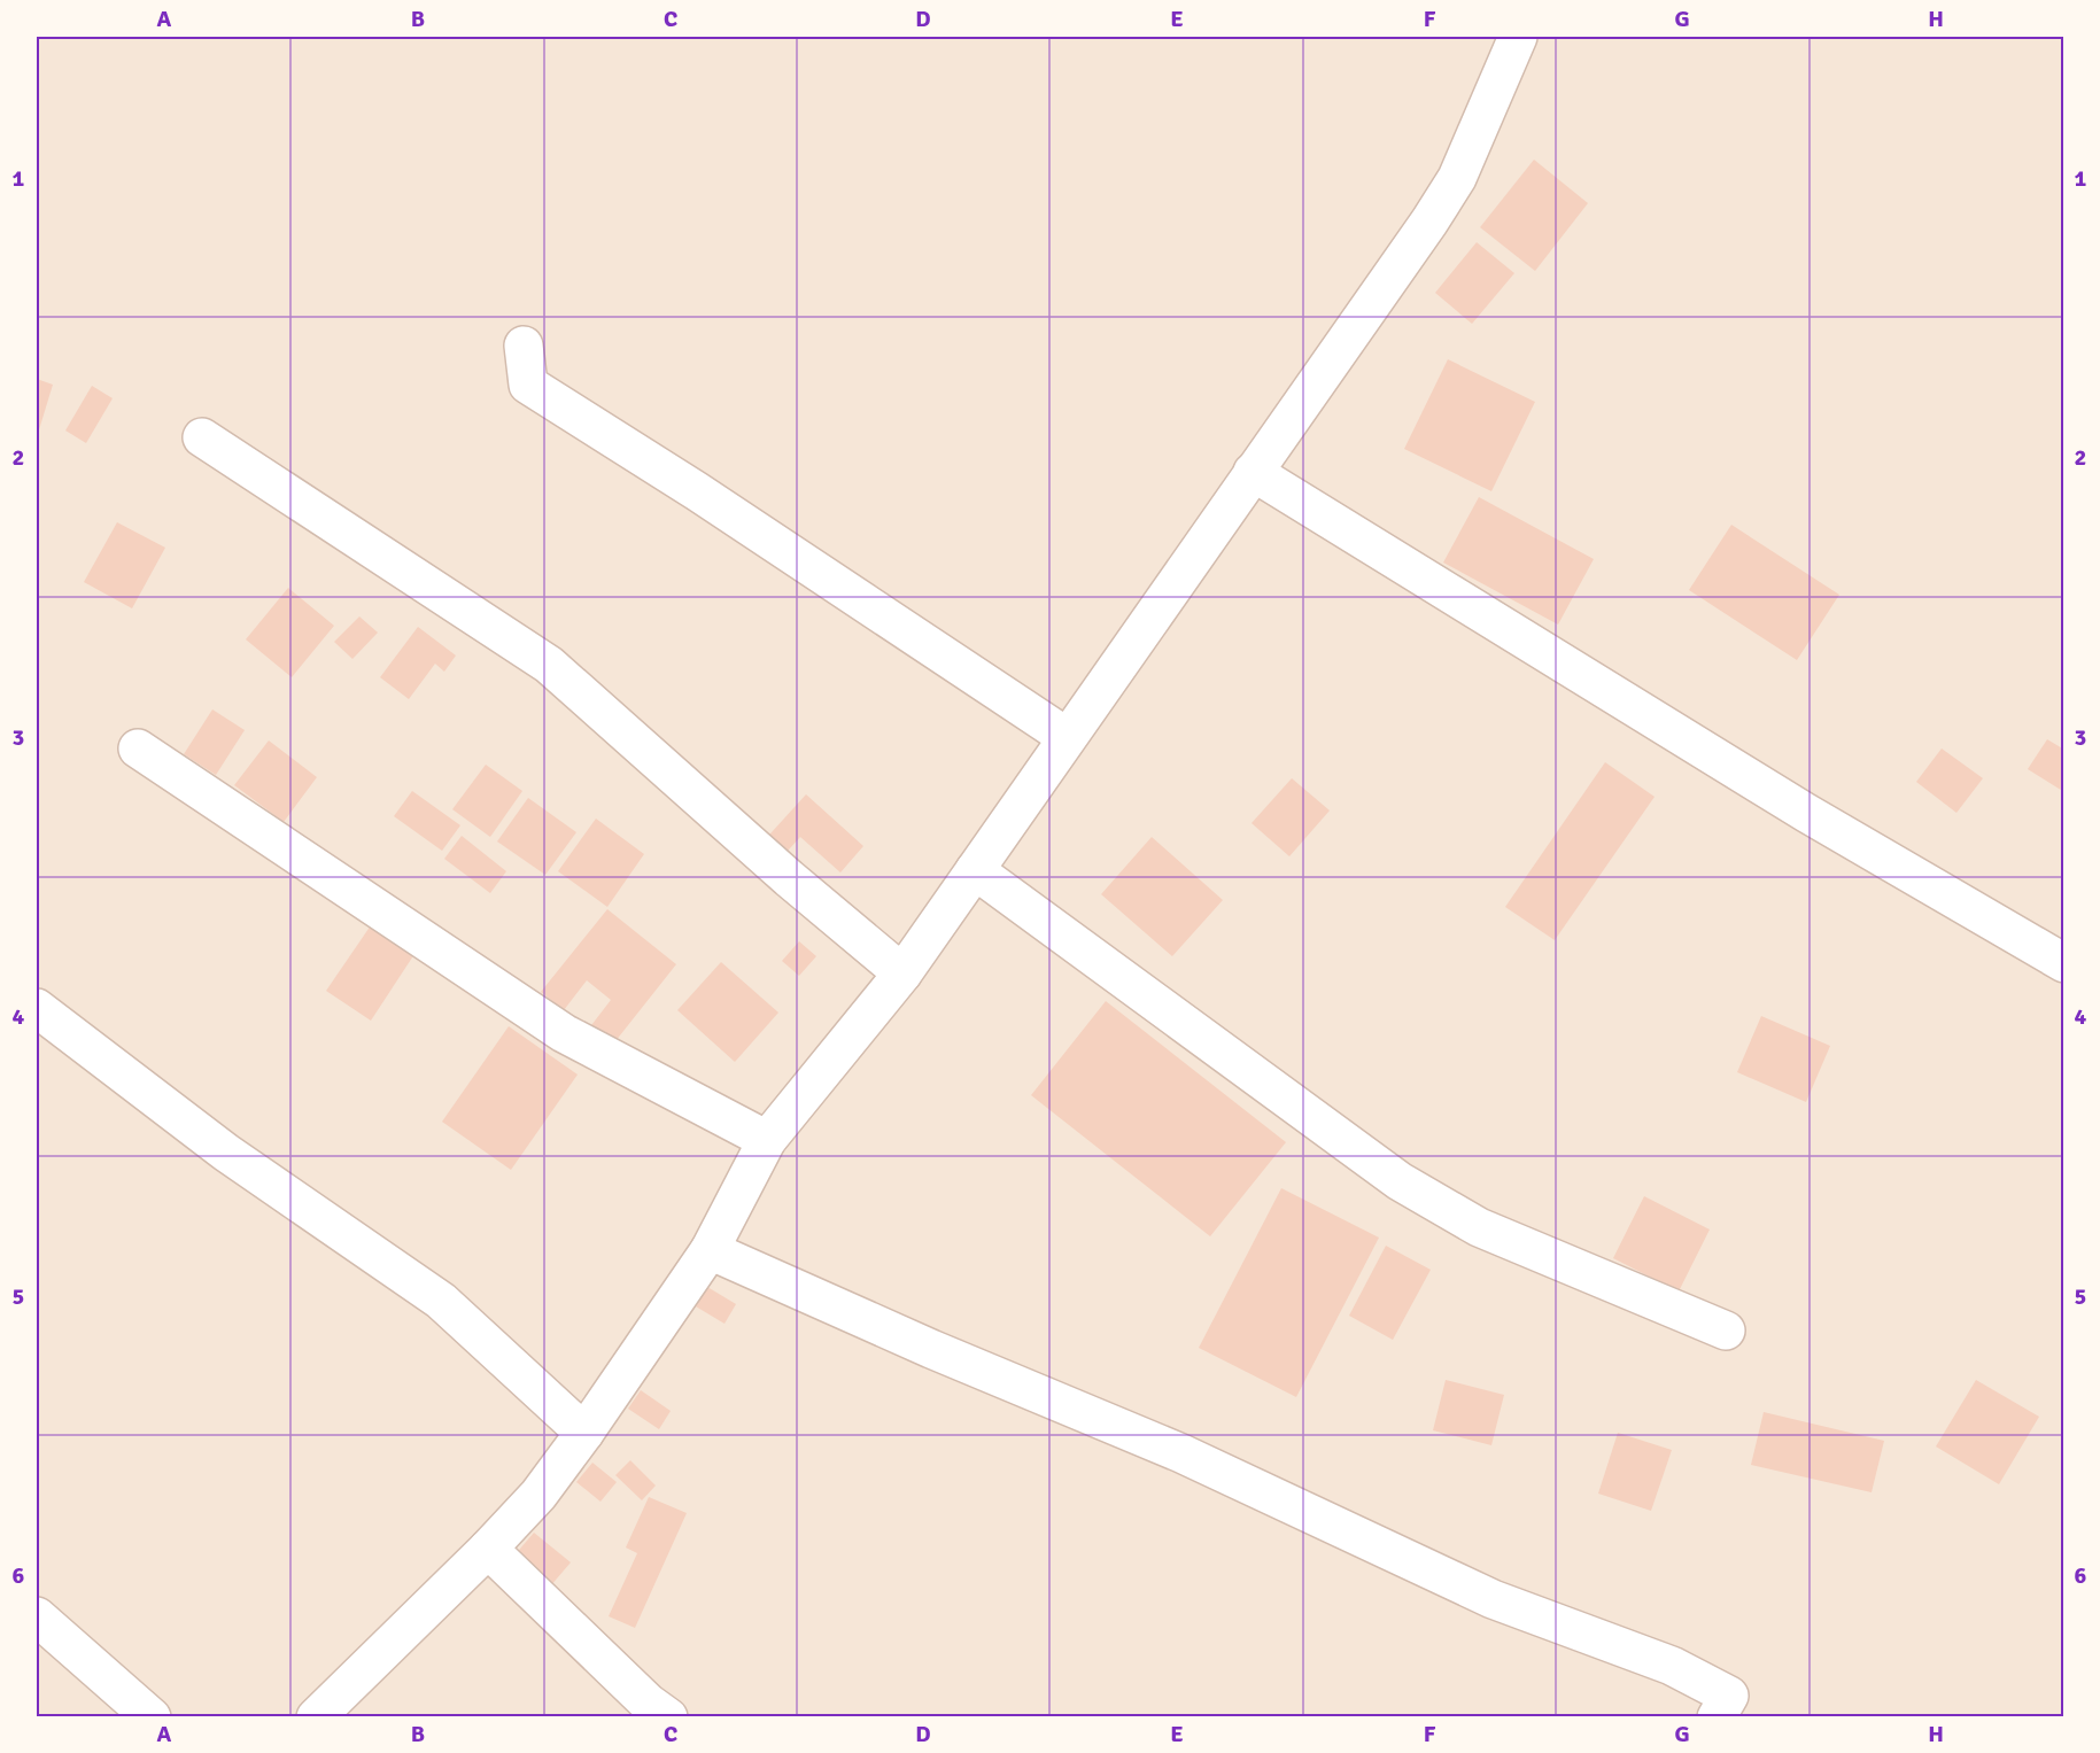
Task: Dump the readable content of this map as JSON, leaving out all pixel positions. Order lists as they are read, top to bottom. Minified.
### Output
{"grid":{"columns":["A","B","C","D","E","F","G","H"],"rows":["1","2","3","4","5","6"]}}
